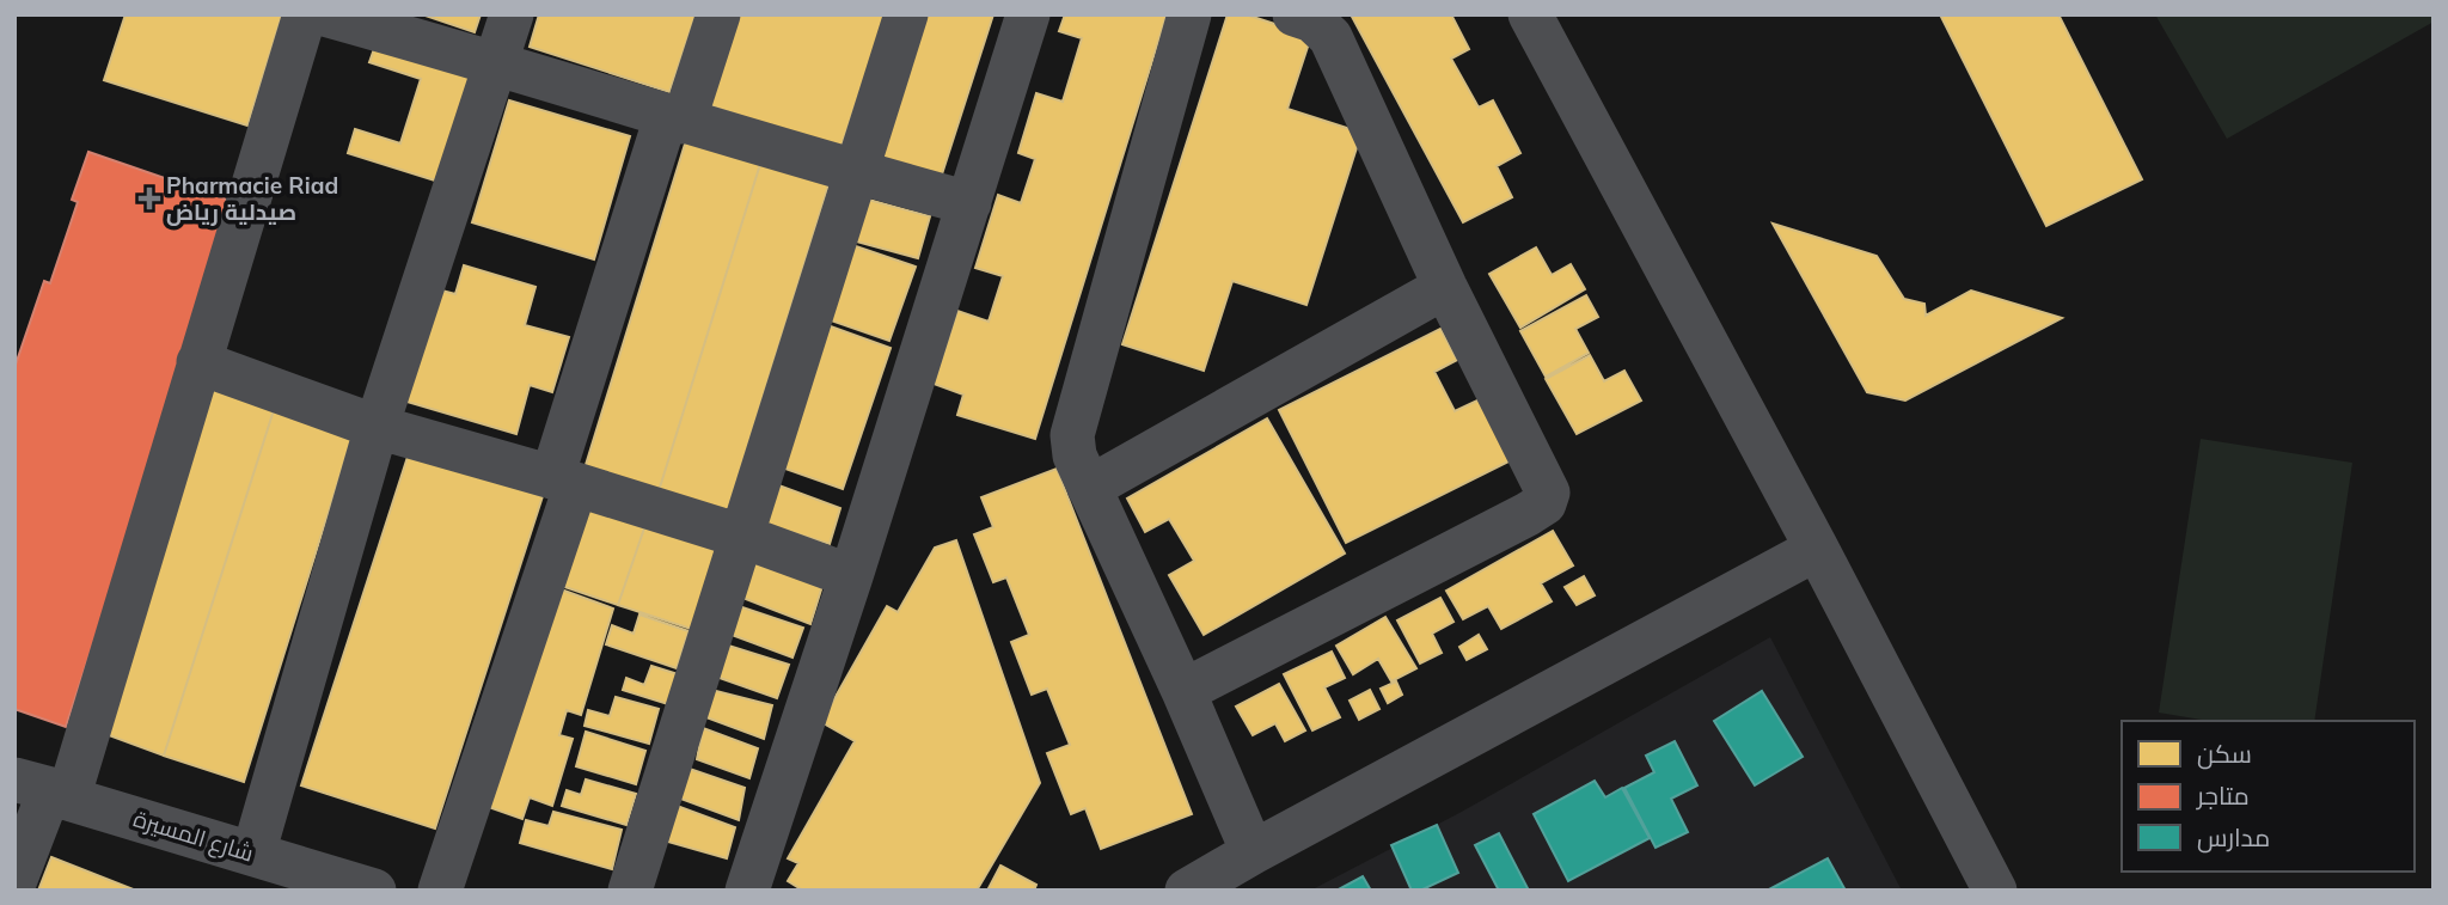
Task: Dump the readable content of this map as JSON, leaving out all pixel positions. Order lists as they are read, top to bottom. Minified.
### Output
{"streets":{"street":["شارع المسيرة"]},"places":{"health":["Pharmacie Riad صيدلية رياض"]},"legend":["سكن","متاجر","مدارس"]}
